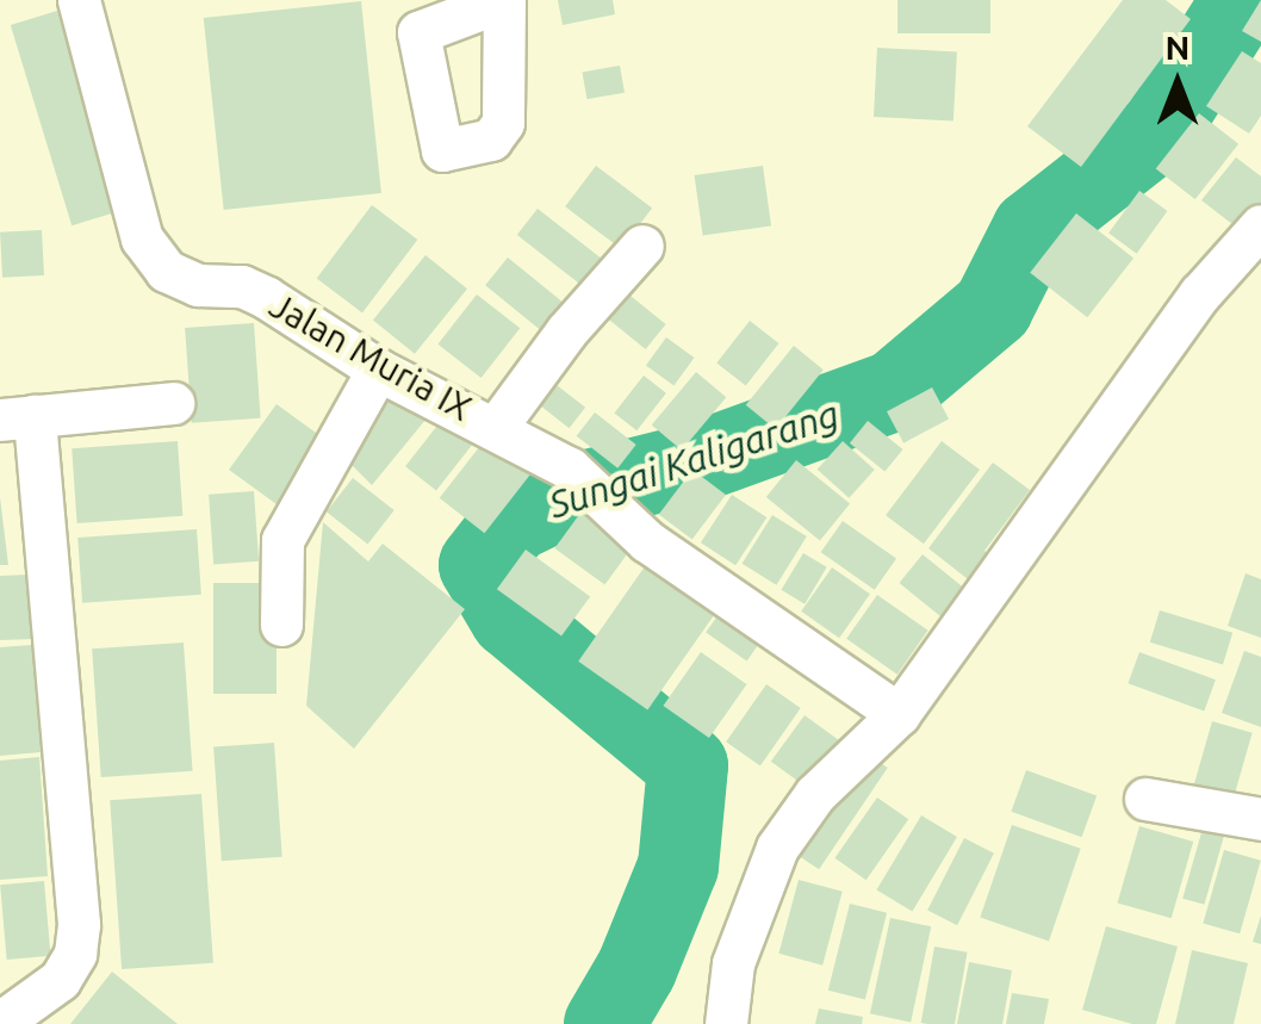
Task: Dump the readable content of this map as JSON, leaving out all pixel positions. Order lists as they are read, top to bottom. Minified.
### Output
{"streets":{"street":["Jalan Muria IX"]},"water":["Sungai Kaligarang"],"north":"top"}
